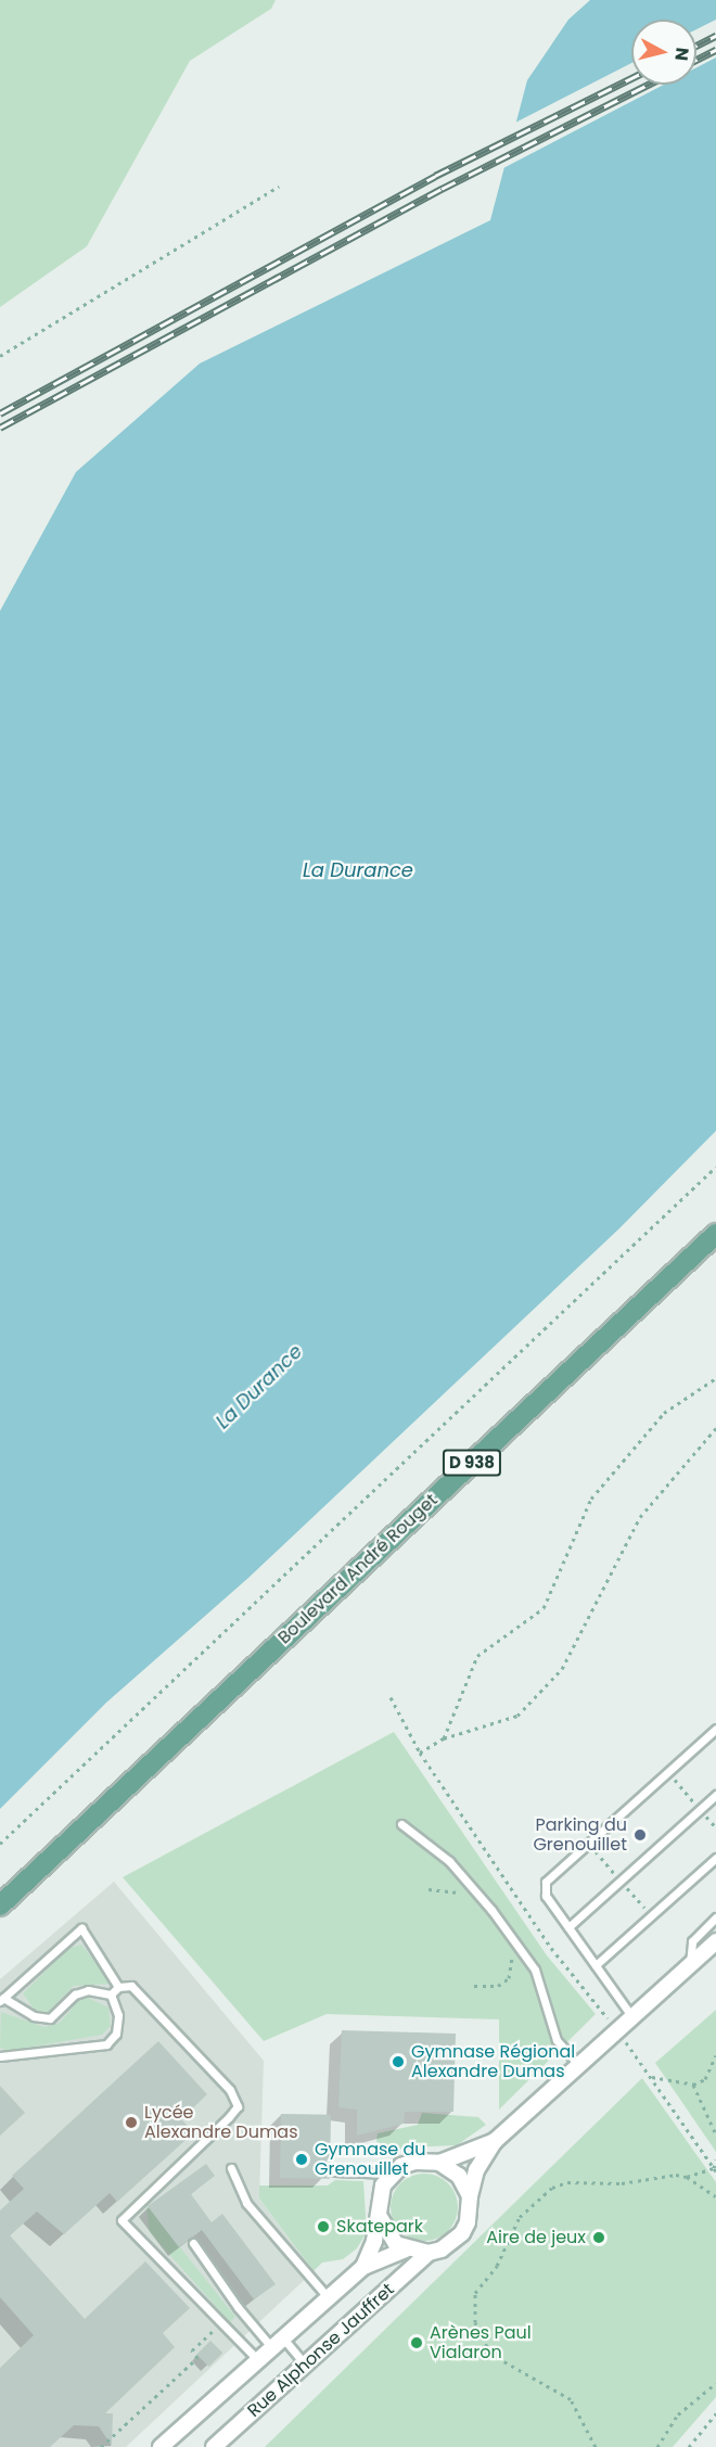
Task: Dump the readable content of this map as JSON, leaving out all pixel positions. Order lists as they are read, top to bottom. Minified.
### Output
{"streets":{"main road":["D 938","Boulevard André Rouget"],"street":["Rue Alphonse Jauffret"]},"water":["La Durance"],"places":["Parking du Grenouillet","Gymnase Régional Alexandre Dumas","Lycée Alexandre Dumas","Gymnase du Grenouillet","Skatepark","Aire de jeux","Arènes Paul Vialaron"],"north":"right"}
